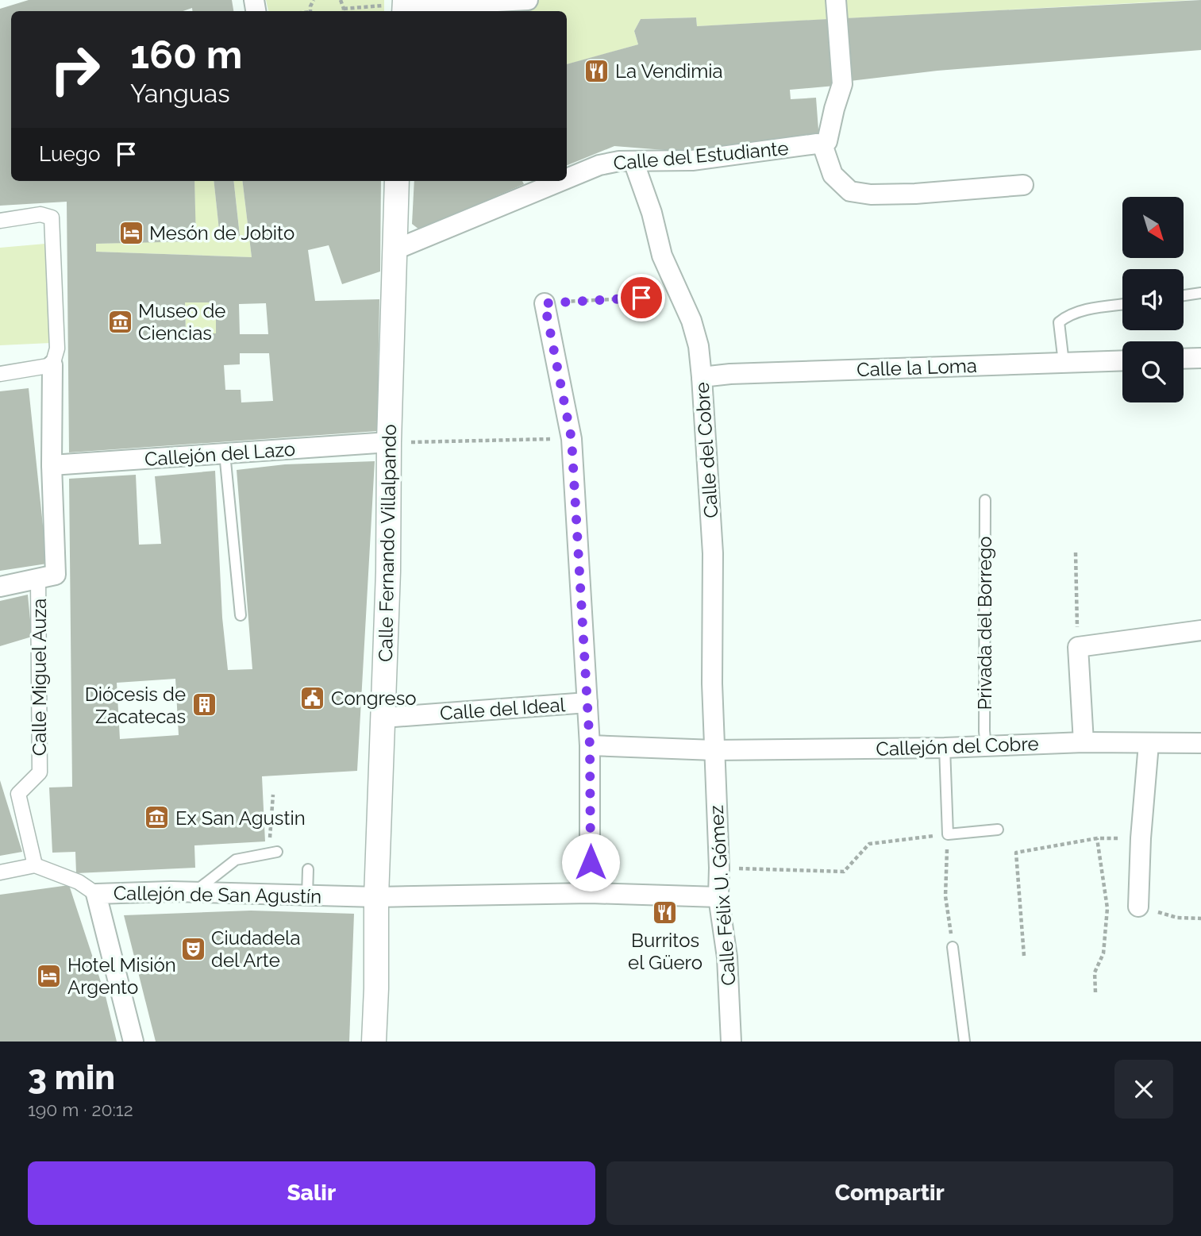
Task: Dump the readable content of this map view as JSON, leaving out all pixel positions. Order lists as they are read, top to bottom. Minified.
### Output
{"streets":{"street":["Calle del Estudiante","Calle la Loma","Calle del Cobre","Callejón del Lazo","Calle Fernando Villalpando","Calle Miguel Auza","Calle del Ideal","Callejón del Cobre","Callejón de San Agustín","Calle Félix U. Gómez"],"lane":["Privada del Borrego"]},"crossings":[["Calle del Estudiante","Calle del Cobre"],["Calle del Estudiante","Calle Fernando Villalpando"],["Calle la Loma","Calle del Cobre"],["Calle del Cobre","Callejón del Cobre"],["Calle del Cobre","Calle Félix U. Gómez"],["Callejón del Lazo","Calle Fernando Villalpando"],["Callejón del Lazo","Calle Miguel Auza"],["Calle Fernando Villalpando","Calle del Ideal"],["Calle Fernando Villalpando","Callejón de San Agustín"],["Privada del Borrego","Callejón del Cobre"],["Calle Miguel Auza","Callejón de San Agustín"],["Callejón del Cobre","Calle Félix U. Gómez"],["Callejón de San Agustín","Calle Félix U. Gómez"]],"places":{"restaurant":["La Vendimia","Burritos el Güero"],"hotel":["Mesón de Jobito","Hotel Misión Argento"],"museum":["Museo de Ciencias","Ex San Agustin"],"public building":["Congreso"],"building":["Diócesis de Zacatecas"],"theatre":["Ciudadela del Arte"]},"north":"bottom right","page":{"turn":["160 m","Yanguas"],"then":"Luego","heading":["3 min","190 m · 20:12"],"buttons":["Salir","Compartir"]}}
